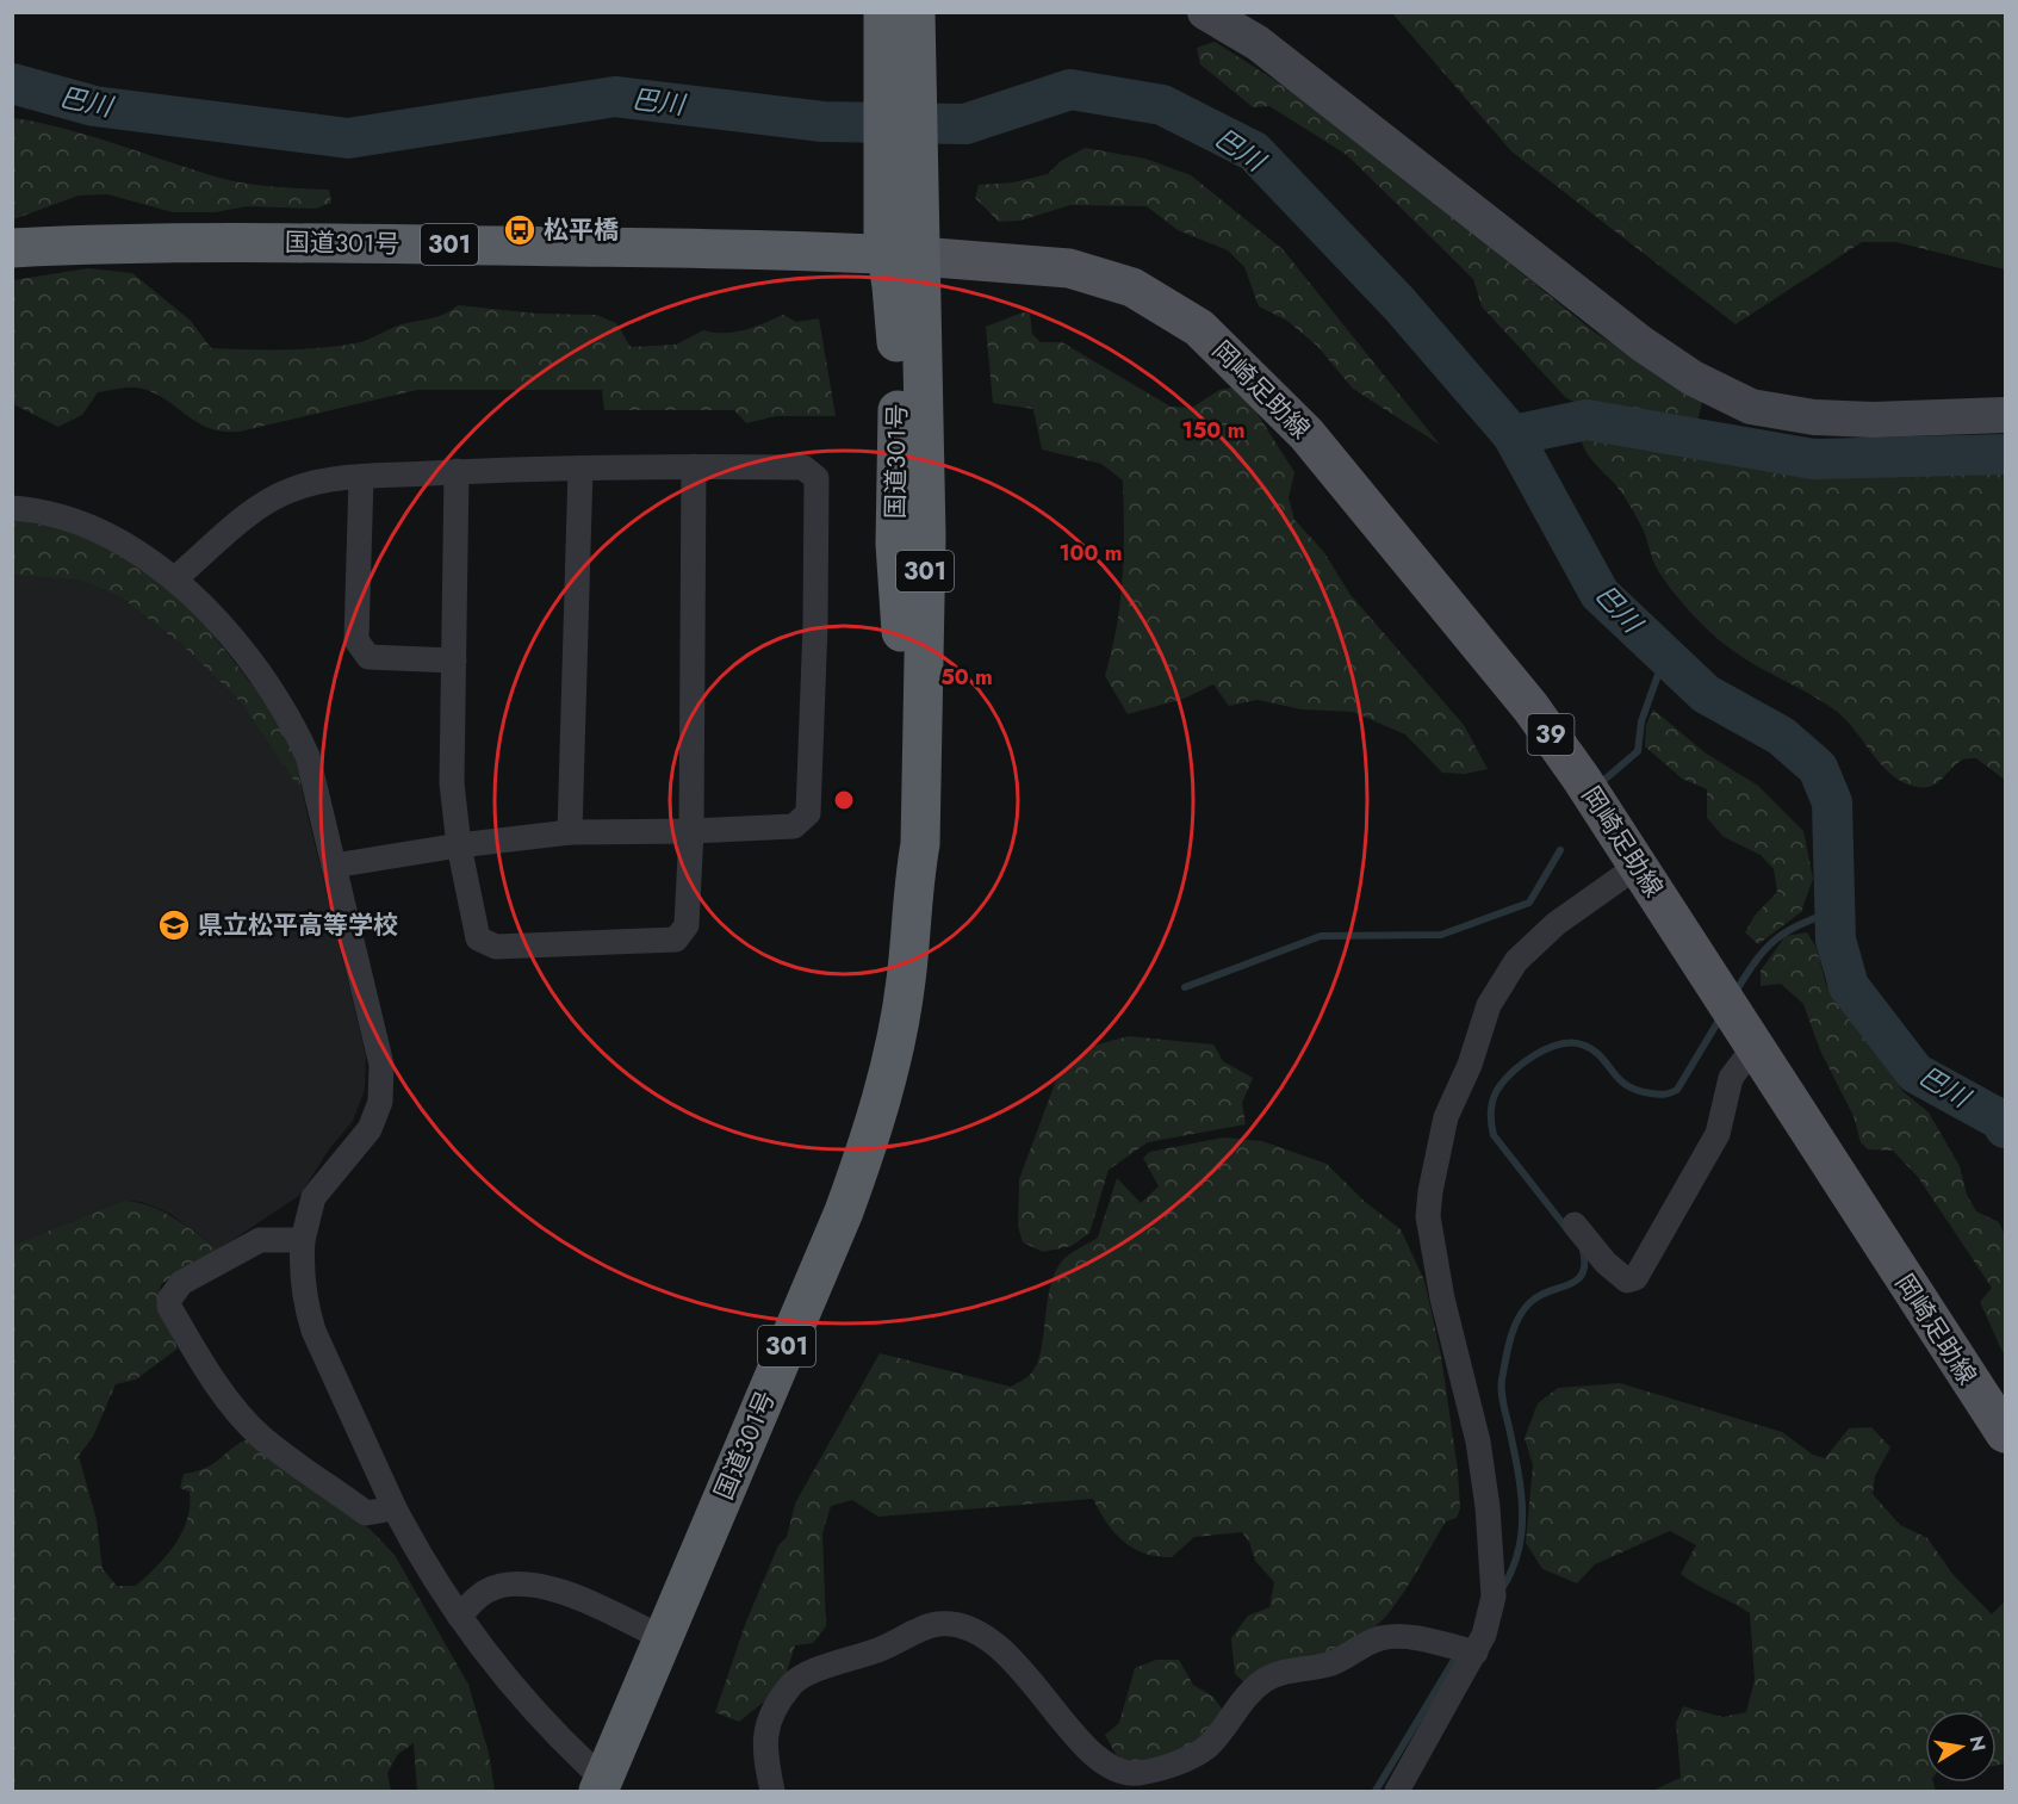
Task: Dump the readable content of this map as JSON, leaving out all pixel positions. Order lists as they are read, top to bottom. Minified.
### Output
{"streets":{"highway":["国道301号","301"],"main road":["岡崎足助線","39"]},"crossings":[["国道301号","岡崎足助線"]],"water":["巴川"],"places":{"bus stop":["松平橋"],"school or university":["県立松平高等学校"]},"north":"right","rings":["150 m","100 m","50 m"]}
